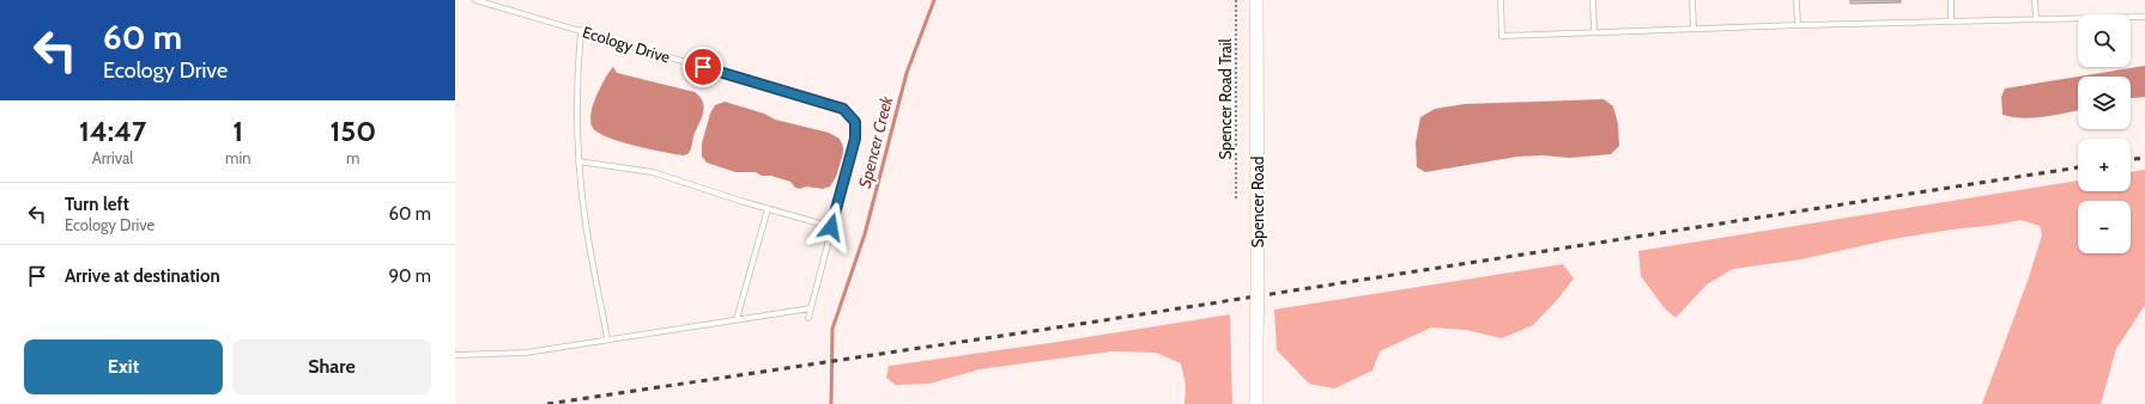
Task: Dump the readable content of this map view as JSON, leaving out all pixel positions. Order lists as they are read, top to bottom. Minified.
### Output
{"streets":{"main road":["Spencer Road"],"lane":["Ecology Drive"],"path":["Spencer Road Trail"]},"water":["Spencer Creek"],"page":{"turn":["60 m","Ecology Drive"],"map_buttons":["+","−"],"eta":["14:47","Arrival","1","min","150","m"],"list":[{"name":"Turn left","note":"Ecology Drive","value":"60 m"},{"name":"Arrive at destination","value":"90 m"}],"buttons":["Exit","Share"]}}
